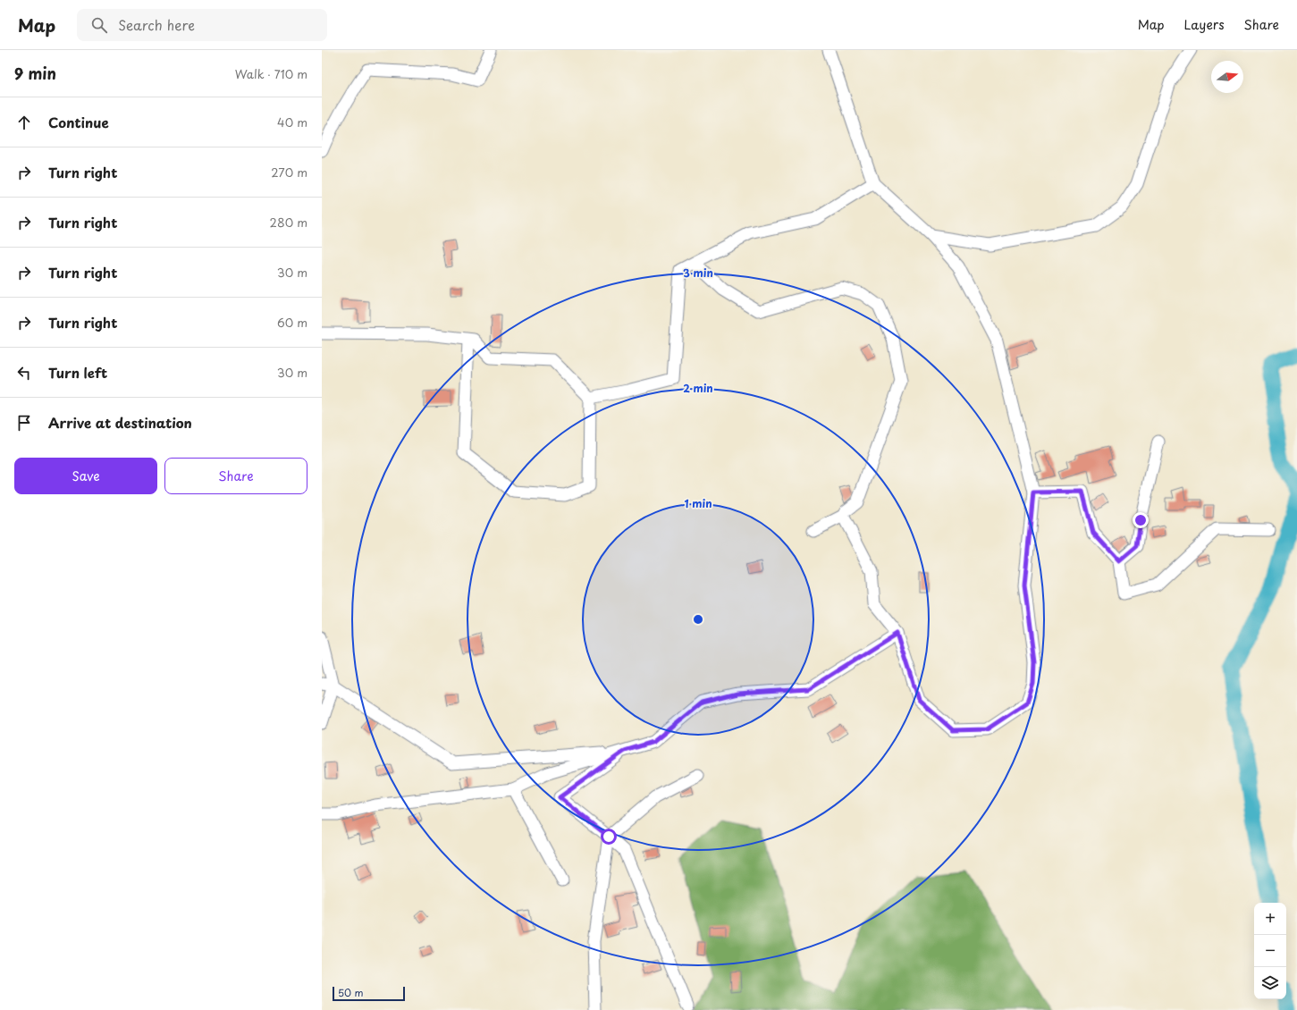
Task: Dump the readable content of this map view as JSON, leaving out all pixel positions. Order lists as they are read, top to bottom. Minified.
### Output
{"scale_bar":"50 m","north":"right","page":{"header":"Map","search":"Search here","nav":["Map","Layers","Share"],"heading":["9 min","Walk · 710 m"],"list":[["Continue","40 m"],["Turn right","270 m"],["Turn right","280 m"],["Turn right","30 m"],["Turn right","60 m"],["Turn left","30 m"],"Arrive at destination"],"buttons":["Save","Share"],"map_buttons":["+","−"],"scale":"50 m"},"rings":["3 min","2 min","1 min"]}
